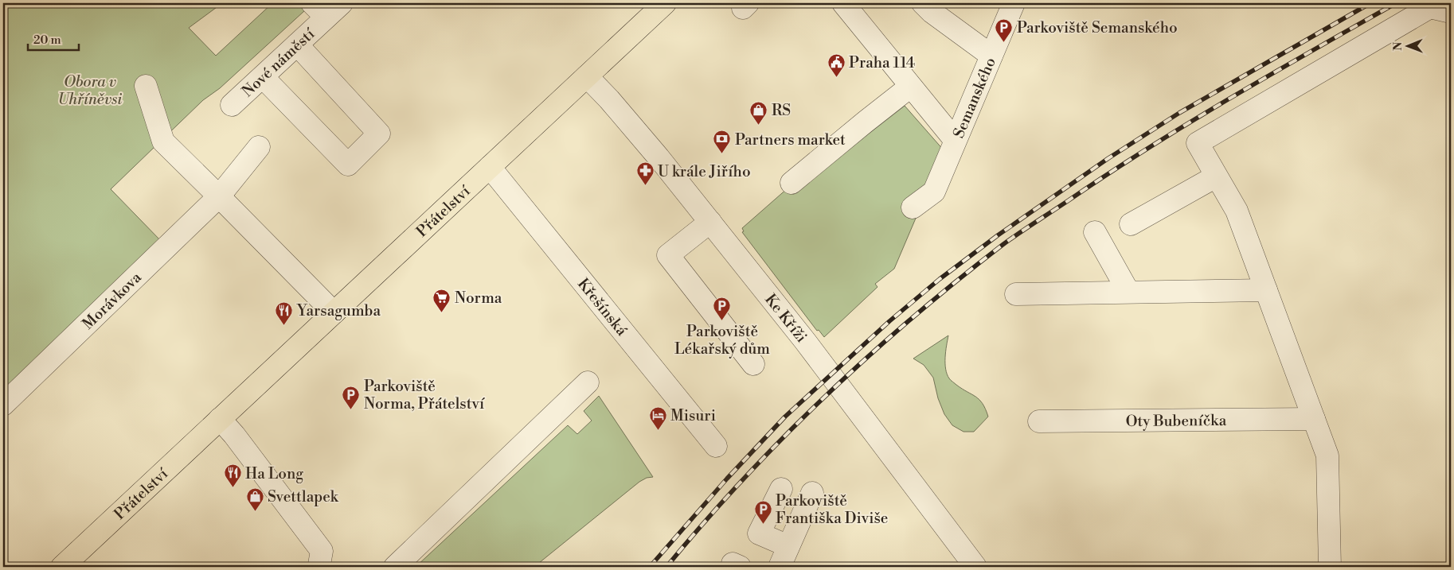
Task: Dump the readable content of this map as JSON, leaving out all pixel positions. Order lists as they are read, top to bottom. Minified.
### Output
{"streets":{"main road":["Přátelství"],"street":["Nové náměstí","Semanského","Morávkova","Křešínská","Ke Kříži","Oty Bubeníčka"]},"crossings":[["Přátelství","Křešínská"],["Přátelství","Ke Kříži"]],"parks":["Obora v Uhříněvsi"],"places":{"parking":["Parkoviště Semanského","Parkoviště Lékařský dům","Parkoviště Norma, Přátelství","Parkoviště Františka Diviše"],"public building":["Praha 114"],"shop":["RS","Svettlapek"],"bank":["Partners market"],"pharmacy":["U krále Jiřího"],"supermarket":["Norma"],"restaurant":["Yarsagumba","Ha Long"],"hotel":["Misuri"]},"scale_bar":"20 m","north":"left"}
